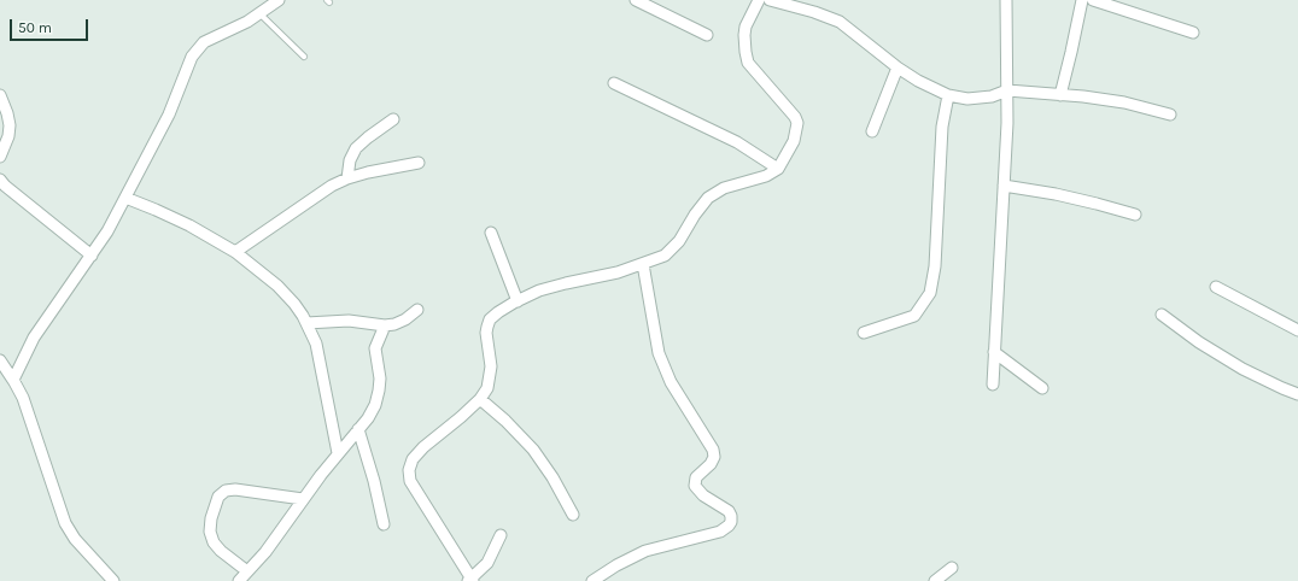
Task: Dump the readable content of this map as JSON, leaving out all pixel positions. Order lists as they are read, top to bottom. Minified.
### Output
{"scale_bar":"50 m"}
